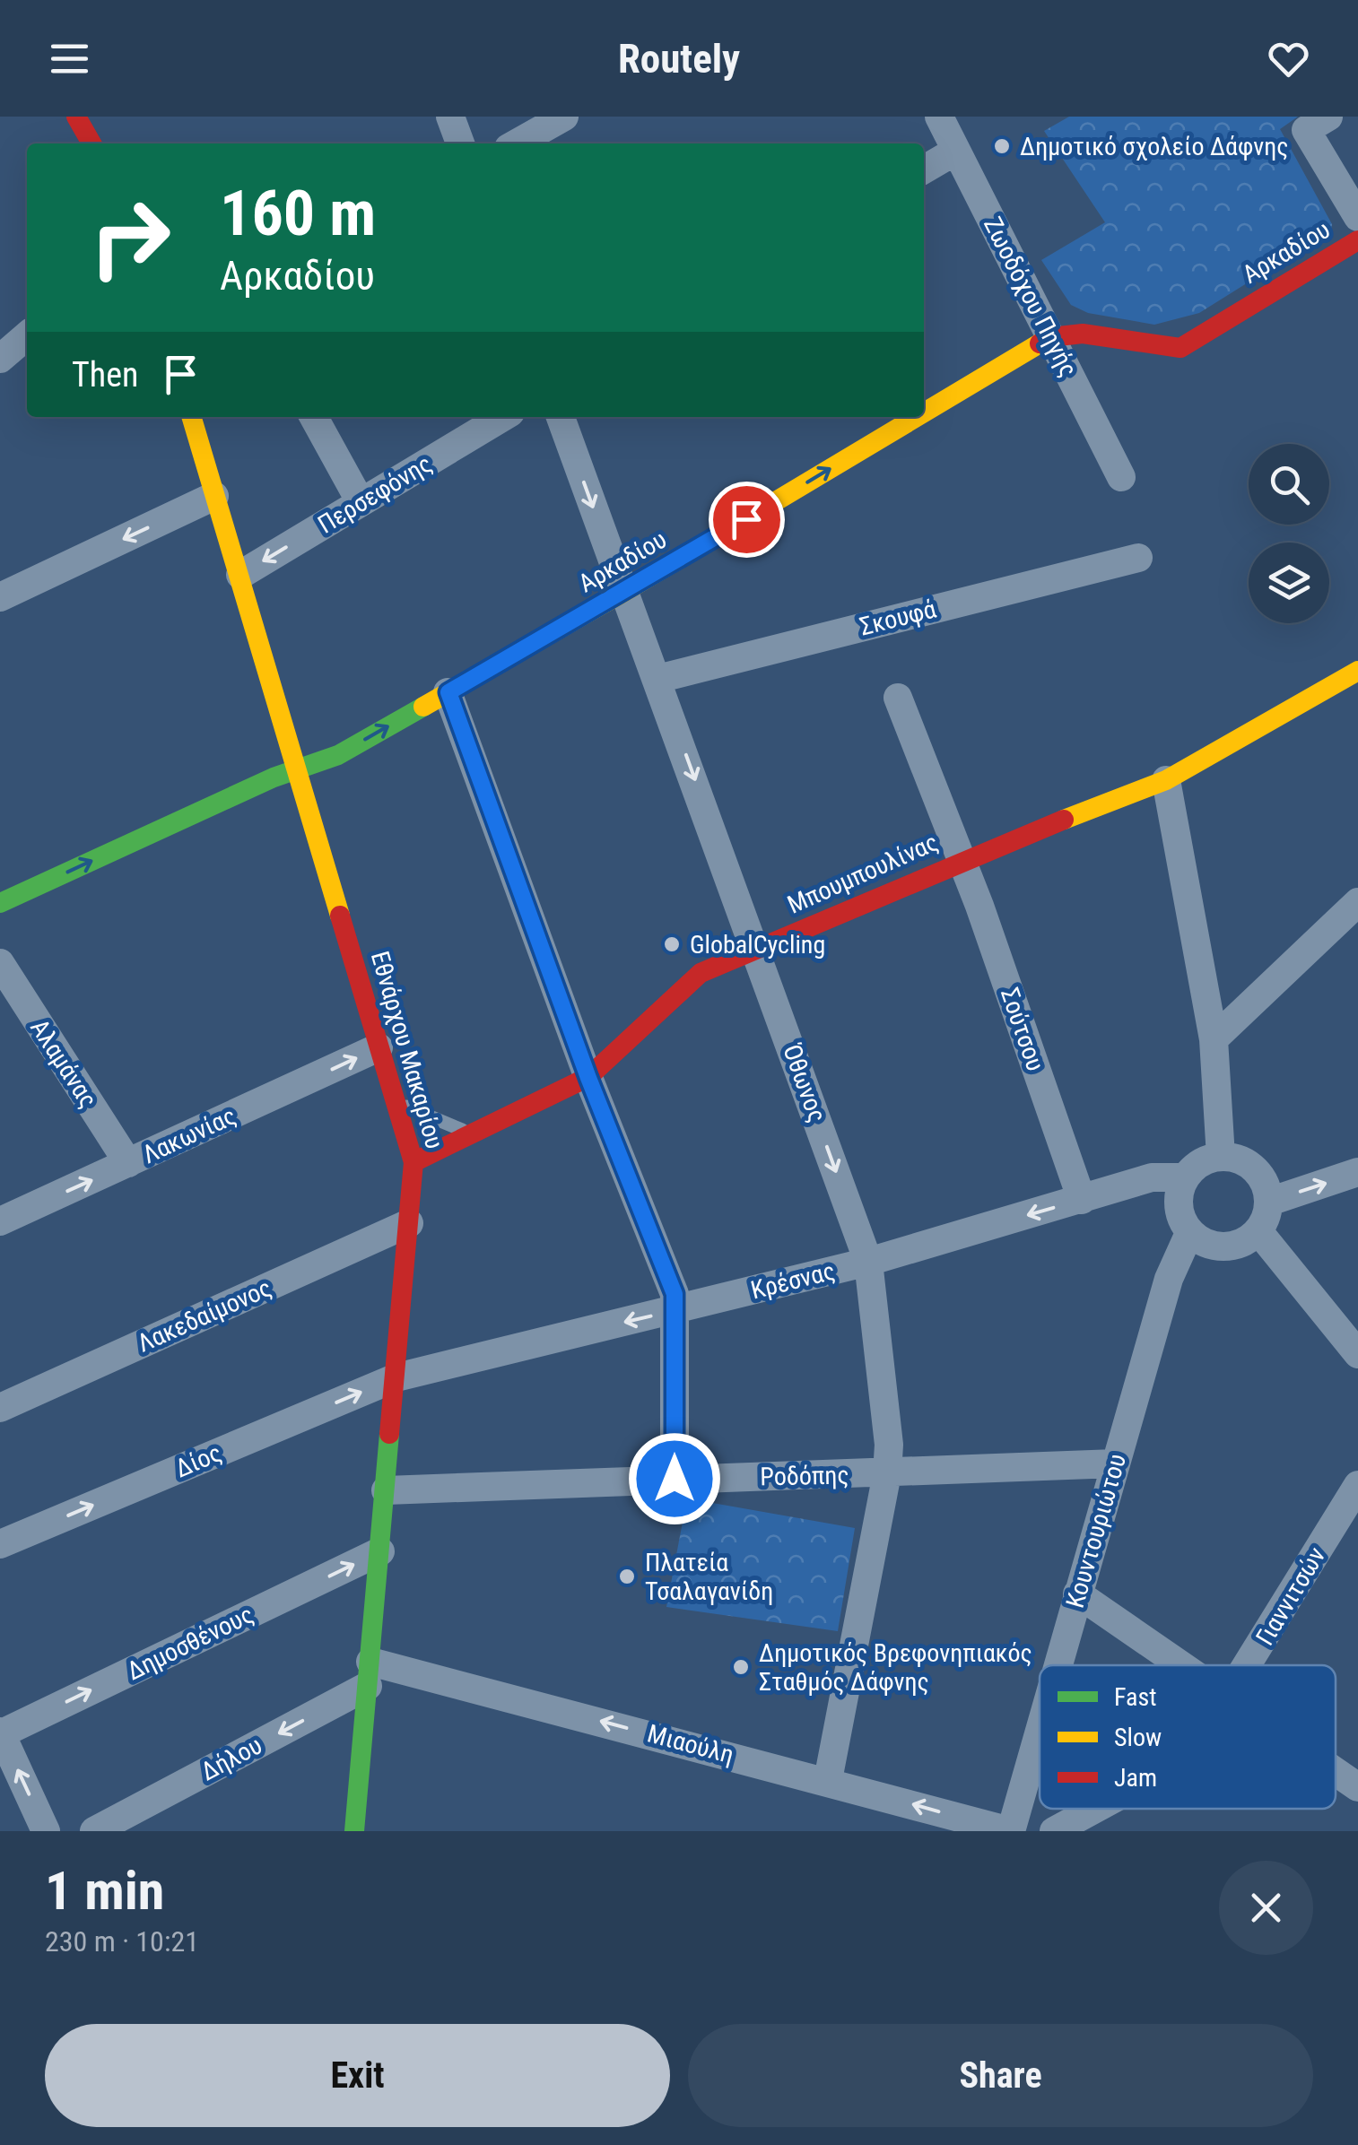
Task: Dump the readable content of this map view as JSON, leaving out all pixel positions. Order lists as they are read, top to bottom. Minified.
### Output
{"streets":{"street":["Αρκαδίου","Ζωοδόχου Πηγής","Περσεφόνης","Σκουφά","Μπουμπουλίνας","Σούτσου","Εθνάρχου Μακαρίου","Αλαμάνας","Όθωνος","Λακωνίας","Κρέσνας","Λακεδαίμονος","Δίος","Ροδόπης","Κουντουριώτου","Γιαννιτσών","Δημοσθένους","Μιαούλη","Δήλου"]},"crossings":[["Αρκαδίου","Ζωοδόχου Πηγής"],["Αρκαδίου","Εθνάρχου Μακαρίου"],["Αρκαδίου","Όθωνος"],["Περσεφόνης","Εθνάρχου Μακαρίου"],["Σκουφά","Όθωνος"],["Μπουμπουλίνας","Σούτσου"],["Μπουμπουλίνας","Εθνάρχου Μακαρίου"],["Μπουμπουλίνας","Όθωνος"],["Σούτσου","Κρέσνας"],["Εθνάρχου Μακαρίου","Λακωνίας"],["Εθνάρχου Μακαρίου","Κρέσνας"],["Εθνάρχου Μακαρίου","Λακεδαίμονος"],["Εθνάρχου Μακαρίου","Δίος"],["Εθνάρχου Μακαρίου","Ροδόπης"],["Εθνάρχου Μακαρίου","Δημοσθένους"],["Εθνάρχου Μακαρίου","Μιαούλη"],["Εθνάρχου Μακαρίου","Δήλου"],["Αλαμάνας","Λακωνίας"],["Όθωνος","Κρέσνας"],["Όθωνος","Ροδόπης"],["Όθωνος","Μιαούλη"],["Κρέσνας","Δίος"],["Κρέσνας","Κουντουριώτου"],["Ροδόπης","Κουντουριώτου"],["Κουντουριώτου","Μιαούλη"],["Μιαούλη","Δήλου"]],"one_way":["Αρκαδίου","Περσεφόνης","Λακωνίας","Κρέσνας","Δίος","Δημοσθένους","Μιαούλη","Δήλου"],"places":["Δημοτικό σχολείο Δάφνης","GlobalCycling","Πλατεία Τσαλαγανίδη","Δημοτικός Βρεφονηπιακός Σταθμός Δάφνης"],"legend":["Fast","Slow","Jam"],"page":{"header":"Routely","turn":["160 m","Αρκαδίου"],"then":"Then","heading":["1 min","230 m · 10:21"],"buttons":["Exit","Share"]}}
